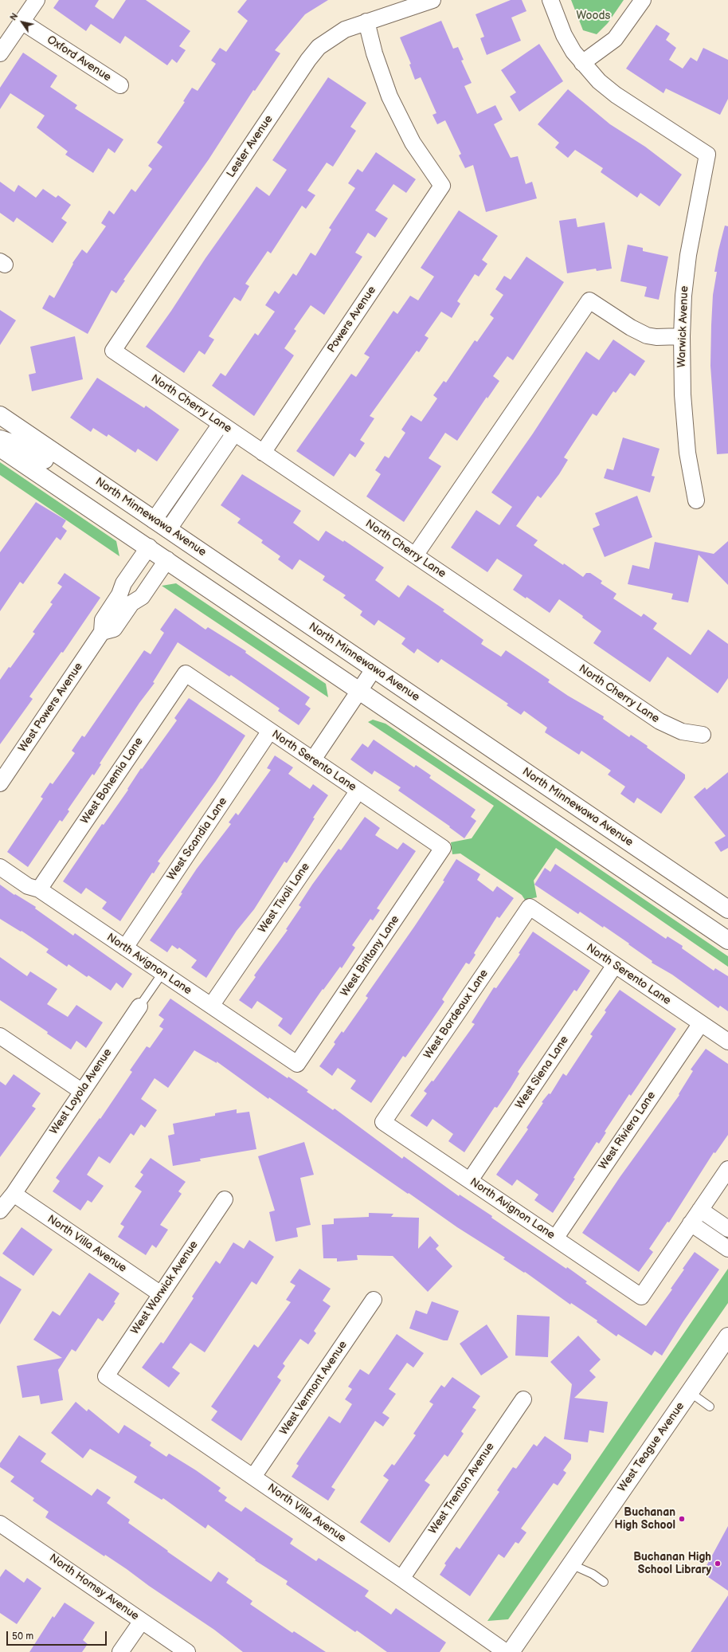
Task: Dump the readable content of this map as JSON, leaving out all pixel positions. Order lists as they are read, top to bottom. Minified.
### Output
{"streets":{"main road":["North Minnewawa Avenue","West Teague Avenue"],"street":["Oxford Avenue","Lester Avenue","Powers Avenue","Warwick Avenue","North Cherry Lane","West Powers Avenue","North Serento Lane","West Bohemia Lane","West Scandia Lane","West Tivoli Lane","West Brittany Lane","North Avignon Lane","West Bordeaux Lane","West Siena Lane","West Loyola Avenue","West Riviera Lane","North Villa Avenue","West Warwick Avenue","West Vermont Avenue","West Trenton Avenue","North Homsy Avenue"]},"crossings":[["Lester Avenue","Powers Avenue"],["Lester Avenue","North Cherry Lane"],["Powers Avenue","North Cherry Lane"],["North Serento Lane","West Bohemia Lane"],["North Serento Lane","West Scandia Lane"],["North Serento Lane","West Tivoli Lane"],["North Serento Lane","West Brittany Lane"],["North Serento Lane","West Bordeaux Lane"],["North Serento Lane","West Siena Lane"],["North Serento Lane","West Riviera Lane"],["West Bohemia Lane","North Avignon Lane"],["West Scandia Lane","North Avignon Lane"],["West Tivoli Lane","North Avignon Lane"],["West Brittany Lane","North Avignon Lane"],["North Avignon Lane","West Bordeaux Lane"],["North Avignon Lane","West Siena Lane"],["North Avignon Lane","West Loyola Avenue"],["North Avignon Lane","West Riviera Lane"],["West Loyola Avenue","North Villa Avenue"],["North Villa Avenue","West Warwick Avenue"],["North Villa Avenue","West Vermont Avenue"],["North Villa Avenue","West Trenton Avenue"]],"parks":["Woods"],"places":["Buchanan High School","Buchanan High School Library"],"scale_bar":"50 m","north":"top left"}
